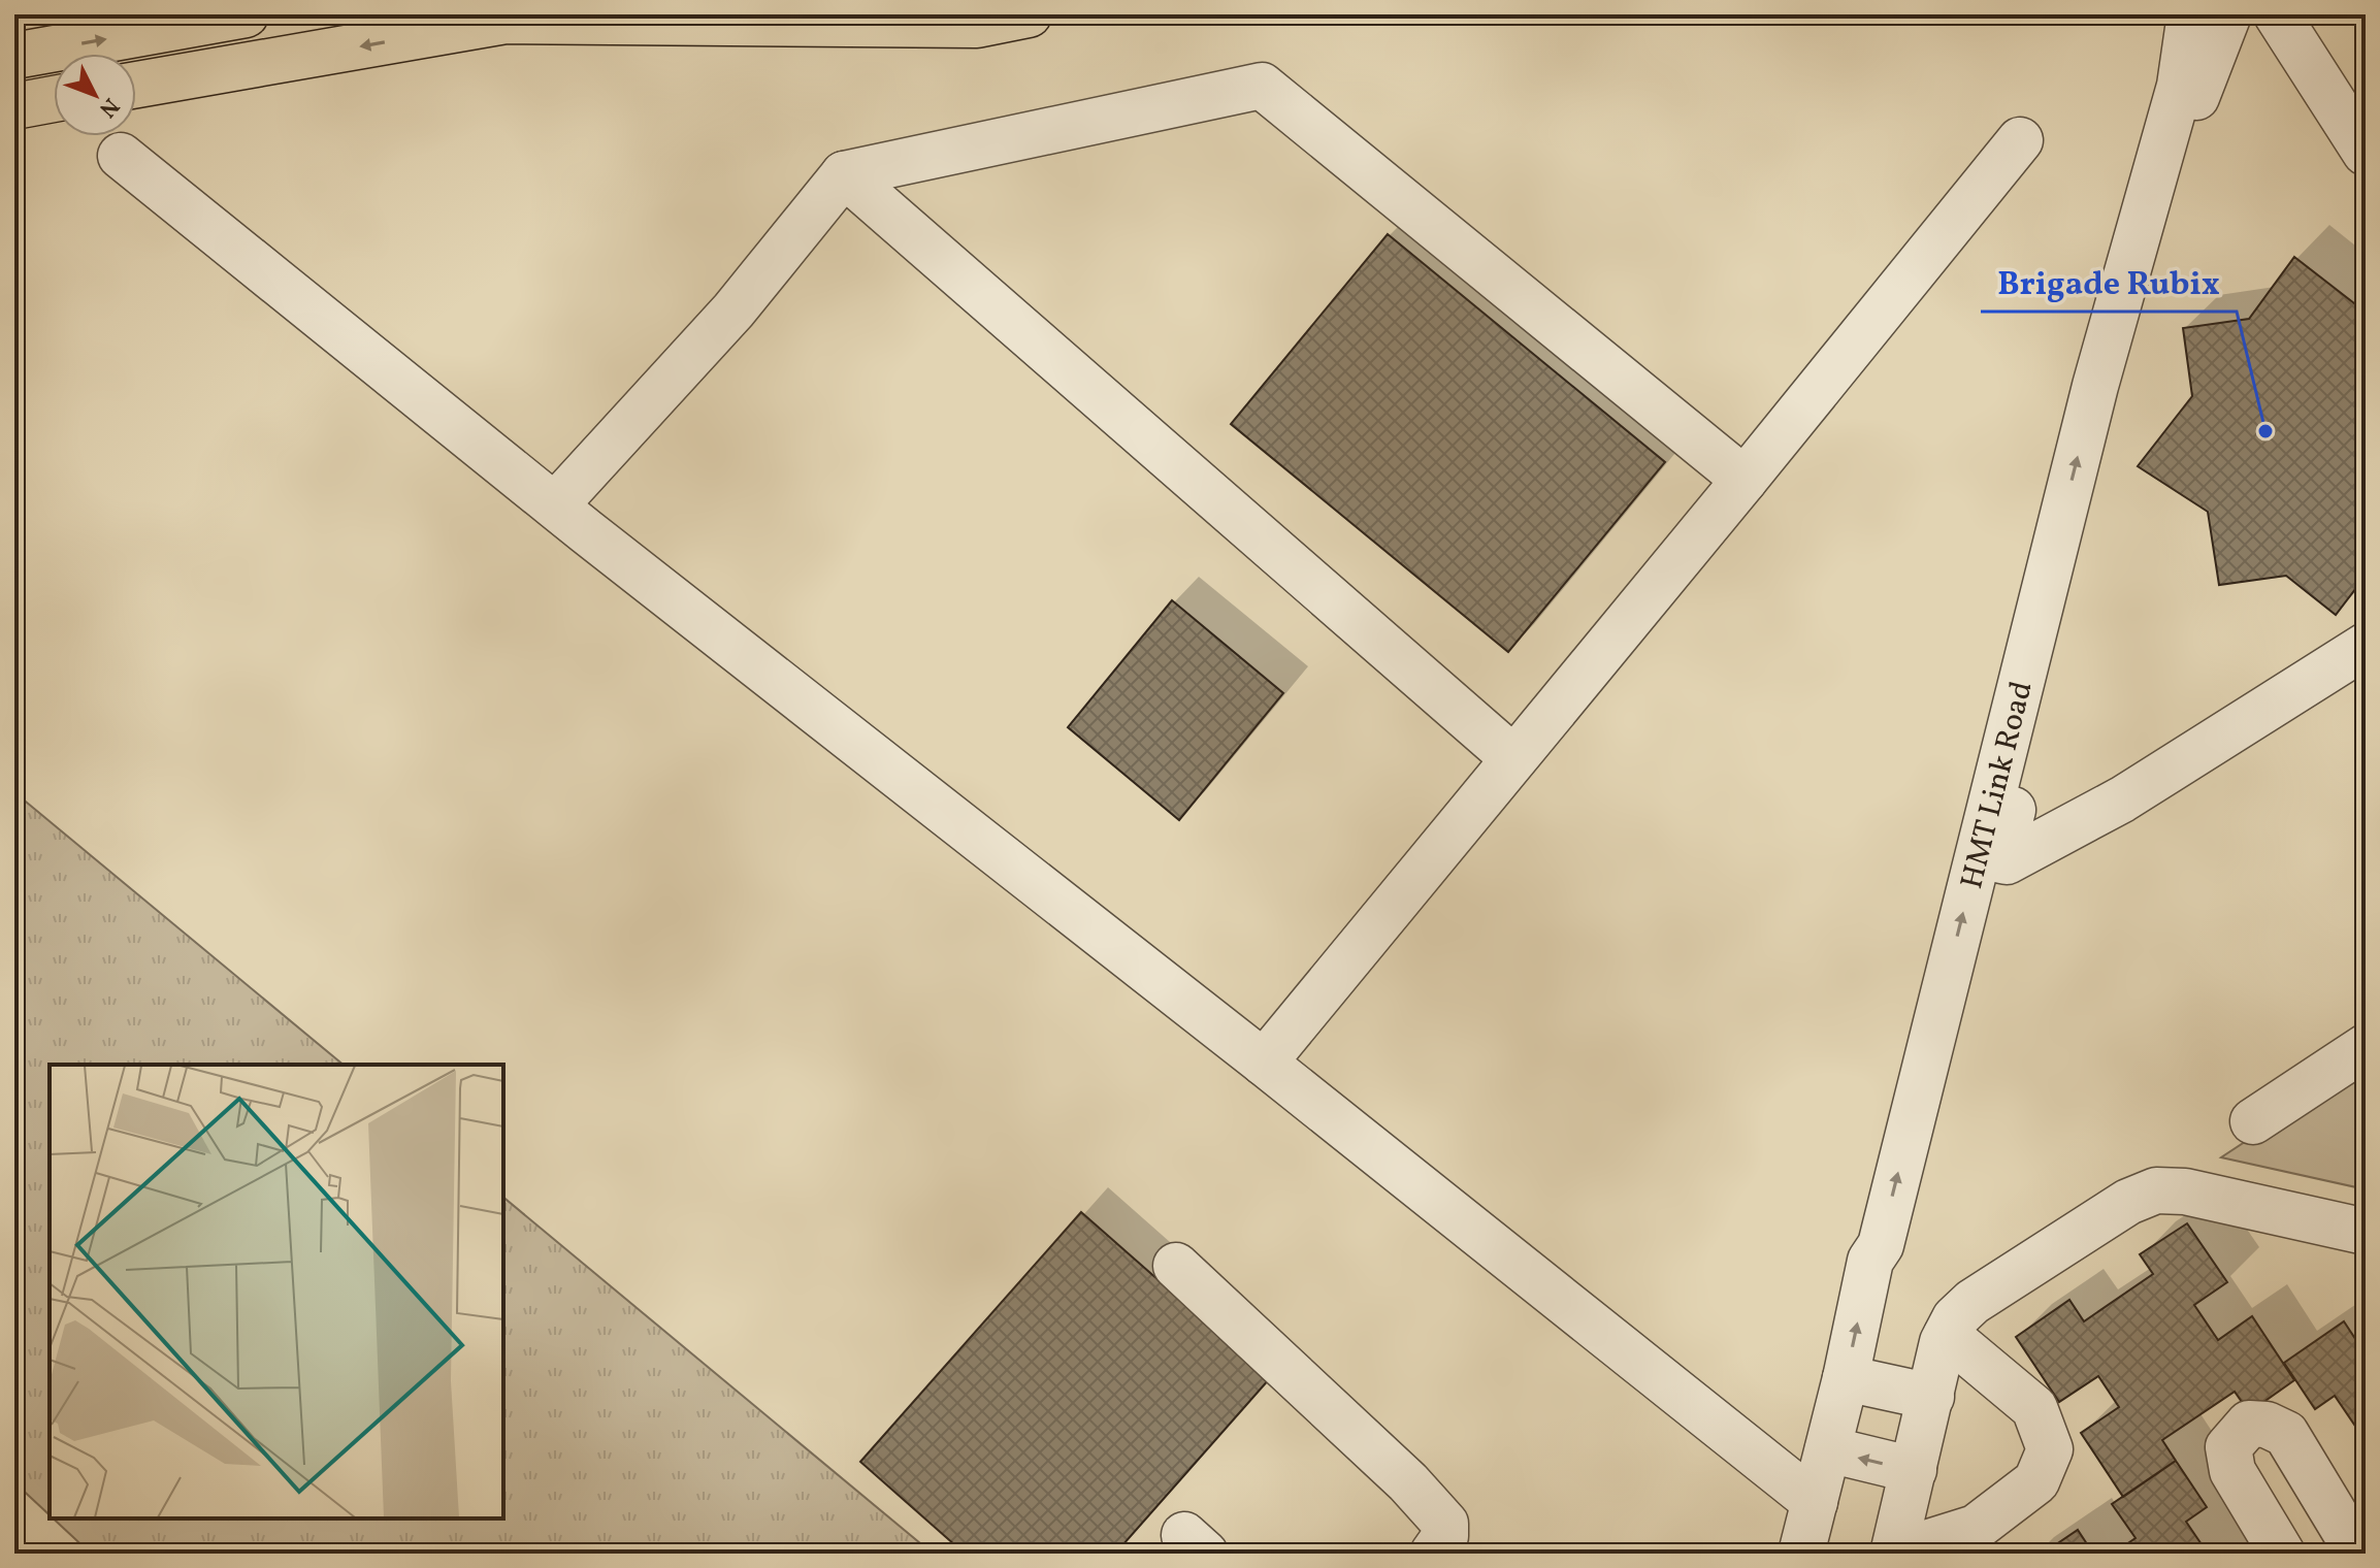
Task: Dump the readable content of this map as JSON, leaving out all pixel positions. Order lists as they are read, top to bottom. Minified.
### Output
{"streets":{"street":["HMT Link Road"]},"places":["Brigade Rubix"],"north":"bottom right"}
